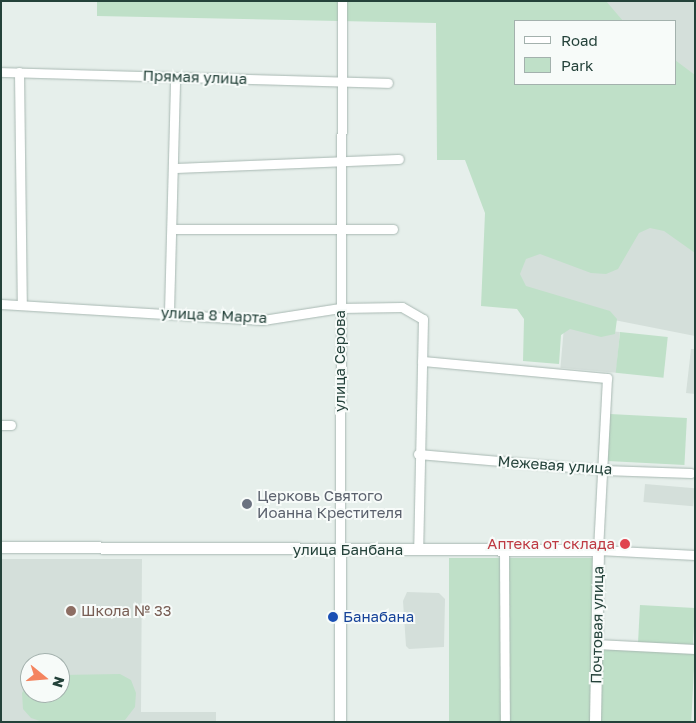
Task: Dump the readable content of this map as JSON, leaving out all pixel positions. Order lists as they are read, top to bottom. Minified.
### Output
{"streets":{"street":["Прямая улица","улица 8 Марта","улица Серова","Межевая улица","улица Банбана","Почтовая улица"]},"crossings":[["Прямая улица","улица Серова"],["улица 8 Марта","улица Серова"],["улица 8 Марта","Почтовая улица"],["улица Серова","улица Банбана"],["Межевая улица","Почтовая улица"],["улица Банбана","Почтовая улица"]],"places":["Церковь Святого Иоанна Крестителя","Аптека от склада","Школа № 33","Банабана"],"legend":["Road","Park"],"north":"right"}
